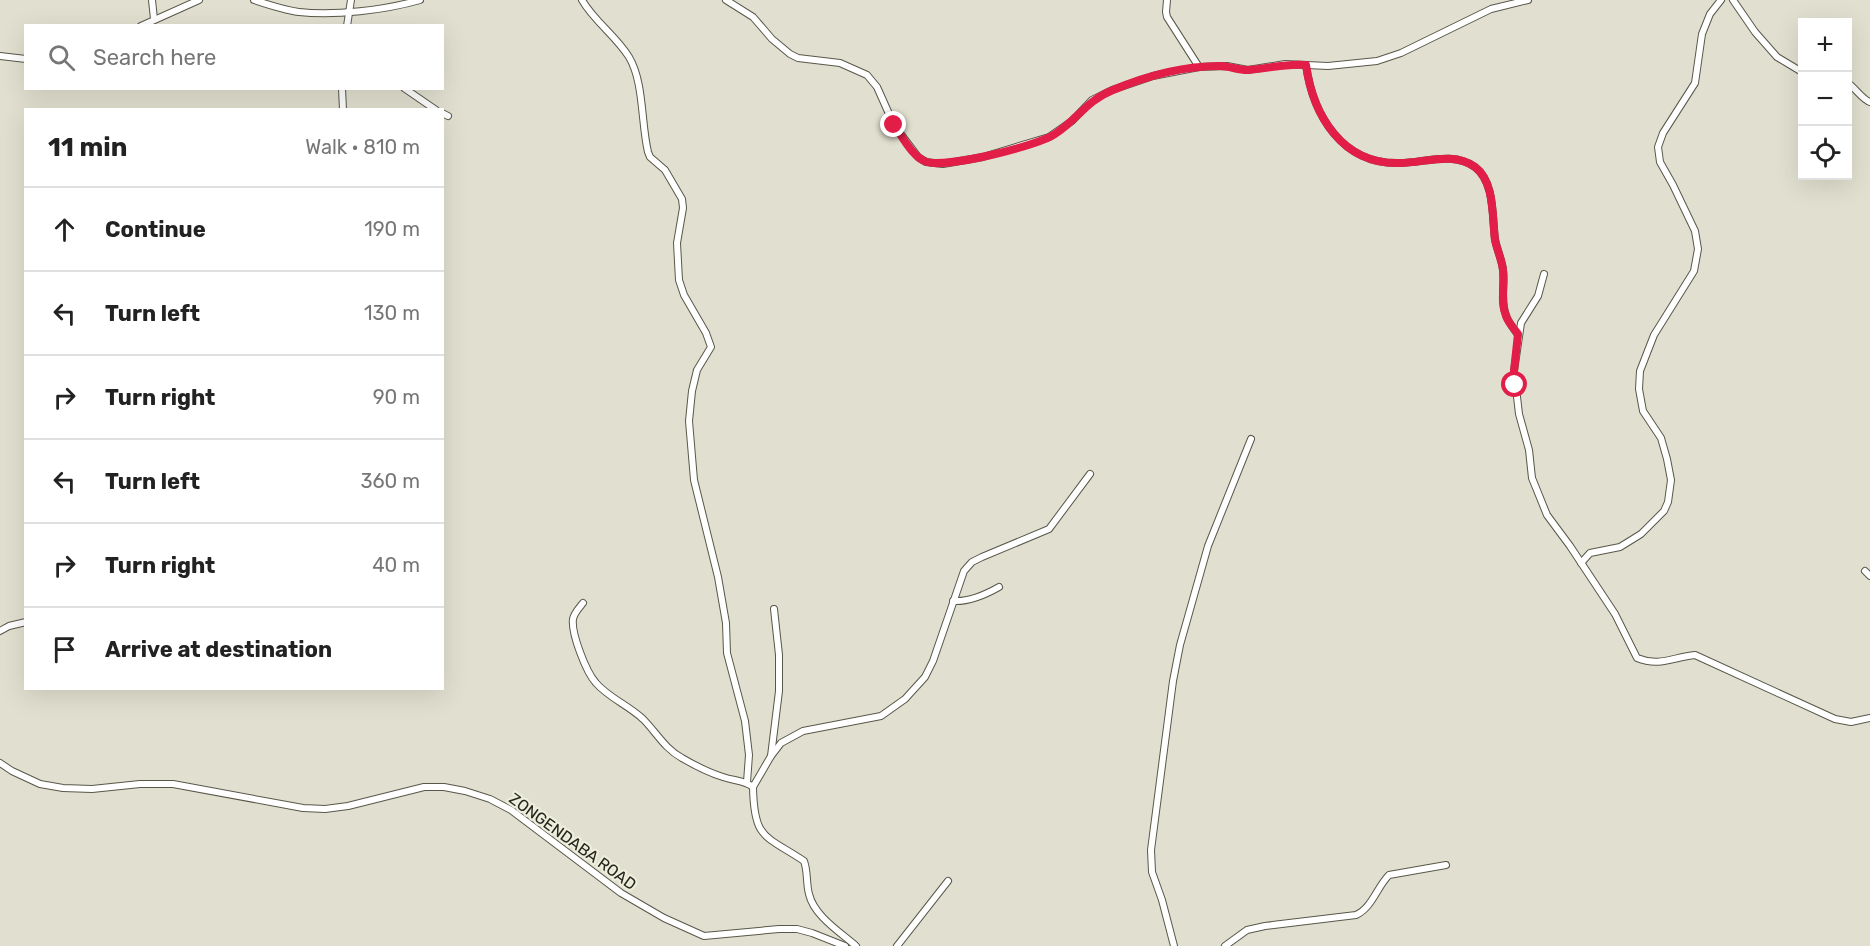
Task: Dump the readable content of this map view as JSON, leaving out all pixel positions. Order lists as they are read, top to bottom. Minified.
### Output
{"streets":{"street":["ZONGENDABA ROAD"]},"page":{"map_buttons":["+","−"],"search":"Search here","heading":["11 min","Walk · 810 m"],"list":[["Continue","190 m"],["Turn left","130 m"],["Turn right","90 m"],["Turn left","360 m"],["Turn right","40 m"],"Arrive at destination"]}}
